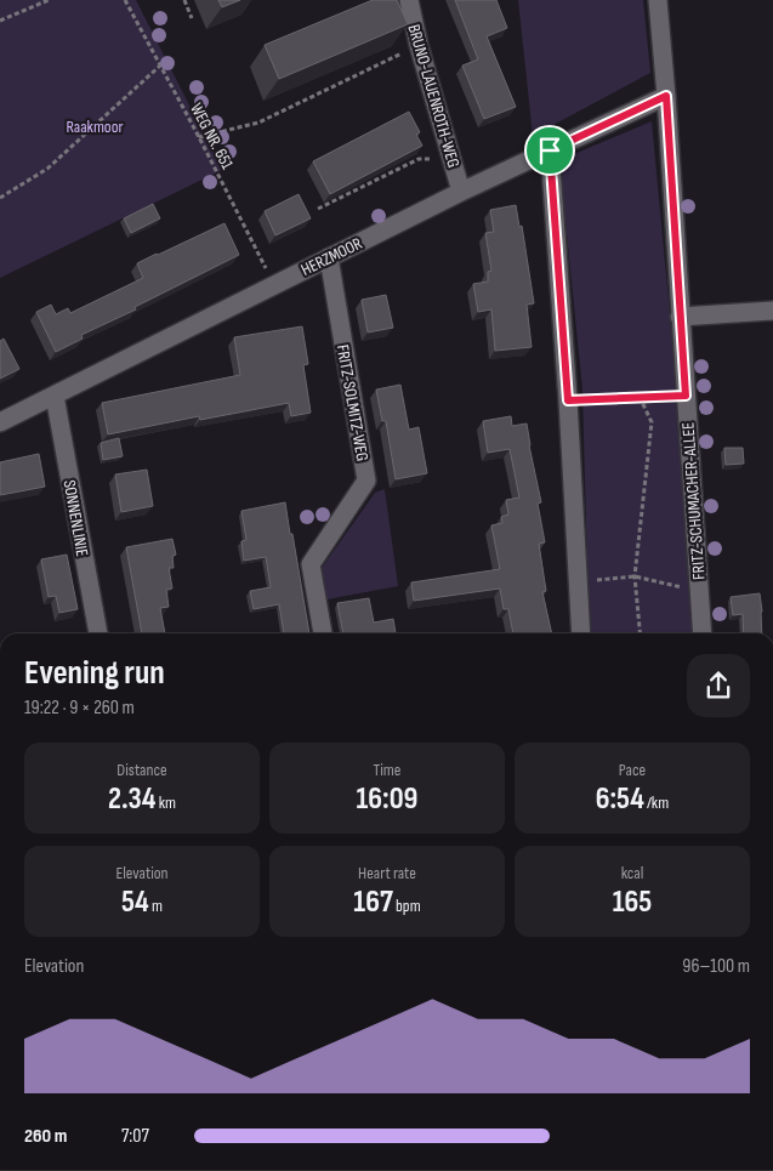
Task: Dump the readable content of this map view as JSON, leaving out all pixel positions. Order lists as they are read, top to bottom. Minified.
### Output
{"streets":{"street":["BRUNO-LAUENROTH-WEG","HERZMOOR","FRITZ-SOLMITZ-WEG","FRITZ-SCHUMACHER-ALLEE","SONNENLINIE"],"path":["WEG NR. 651"]},"crossings":[["BRUNO-LAUENROTH-WEG","HERZMOOR"],["WEG NR. 651","HERZMOOR"],["HERZMOOR","FRITZ-SOLMITZ-WEG"],["HERZMOOR","FRITZ-SCHUMACHER-ALLEE"],["HERZMOOR","SONNENLINIE"]],"parks":["Raakmoor"],"page":{"heading":["Evening run","19:22 · 9 × 260 m"],"stats":[["Distance","2.34 km"],["Time","16:09"],["Pace","6:54 /km"],["Elevation","54 m"],["Heart rate","167 bpm"],["kcal","165"]],"chart":["Elevation","96–100 m"],"list":[{"name":"260 m","note":"7:07"}]}}
